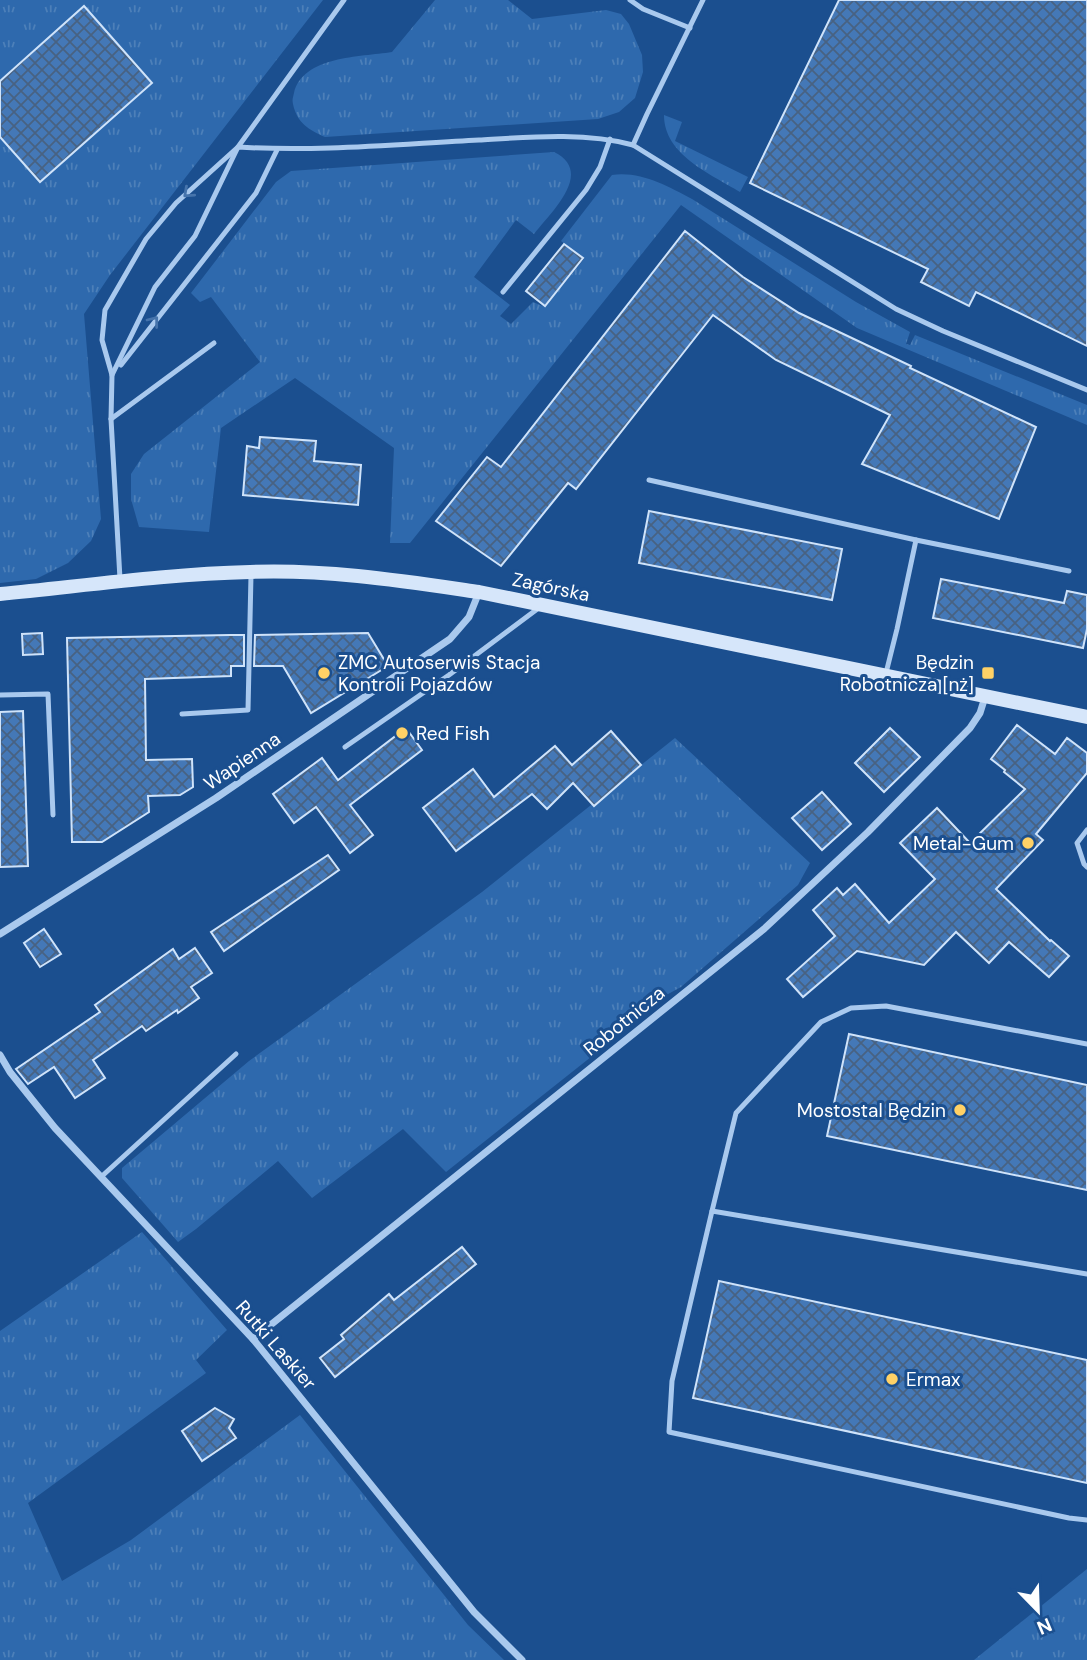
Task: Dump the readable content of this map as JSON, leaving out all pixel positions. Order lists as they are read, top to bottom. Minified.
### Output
{"streets":{"street":["Zagórska","Wapienna","Robotnicza","Rutki Laskier"]},"crossings":[["Zagórska","Wapienna"],["Zagórska","Robotnicza"],["Robotnicza","Rutki Laskier"]],"places":{"other":["ZMC Autoserwis Stacja Kontroli Pojazdów","Red Fish","Metal-Gum","Mostostal Będzin","Ermax"],"transit":["Będzin Robotnicza [nż]"]},"north":"bottom right"}
